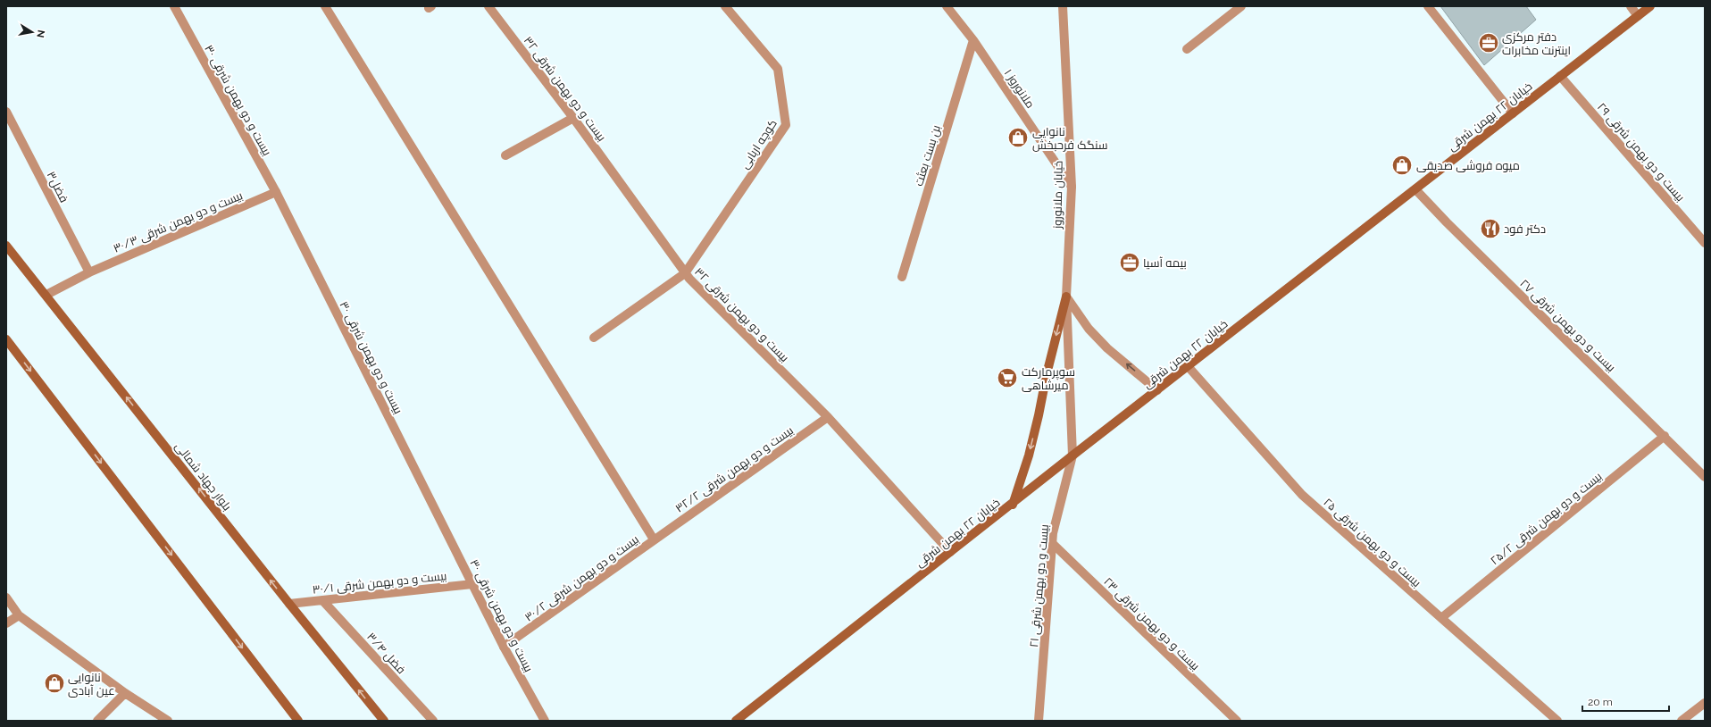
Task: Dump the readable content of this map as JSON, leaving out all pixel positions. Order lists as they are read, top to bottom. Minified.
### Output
{"streets":{"main road":["خیابان ۲۲ بهمن شرقی","بلوار جهاد شمالی"],"street":["بیست و دو بهمن شرقی ۳۲","ملانوروز ۱","بیست و دو بهمن شرقی ۳۰","کوچه اربابی","بیست و دو بهمن شرقی ۲۹","بن بست بعثت","فضل۳","خیابان ملانوروز","بیست و دو بهمن شرقی ۳۰/۳","بیست و دو بهمن شرقی ۲۷","بیست و دو بهمن شرقی ۳۲/۲","بیست و دو بهمن شرقی ۲۵/۲","بیست و دو بهمن شرقی ۲۵","بیست و دو بهمن شرقی ۳۰/۲","بیست و دو بهمن شرقی ۳۰/۱","بیست و دو بهمن شرقی ۲۱","بیست و دو بهمن شرقی ۲۳","فضل ۳/۴"]},"crossings":[["بیست و دو بهمن شرقی ۳۲","خیابان ۲۲ بهمن شرقی"],["بیست و دو بهمن شرقی ۳۲","کوچه اربابی"],["بیست و دو بهمن شرقی ۳۲","بیست و دو بهمن شرقی ۳۲/۲"],["ملانوروز ۱","بن بست بعثت"],["ملانوروز ۱","خیابان ملانوروز"],["بیست و دو بهمن شرقی ۳۰","بیست و دو بهمن شرقی ۳۰/۳"],["بیست و دو بهمن شرقی ۳۰","بیست و دو بهمن شرقی ۳۰/۲"],["بیست و دو بهمن شرقی ۳۰","بیست و دو بهمن شرقی ۳۰/۱"],["خیابان ۲۲ بهمن شرقی","بیست و دو بهمن شرقی ۲۹"],["خیابان ۲۲ بهمن شرقی","خیابان ملانوروز"],["خیابان ۲۲ بهمن شرقی","بیست و دو بهمن شرقی ۲۷"],["خیابان ۲۲ بهمن شرقی","بیست و دو بهمن شرقی ۲۵"],["خیابان ۲۲ بهمن شرقی","بیست و دو بهمن شرقی ۲۱"],["فضل۳","بیست و دو بهمن شرقی ۳۰/۳"],["خیابان ملانوروز","بیست و دو بهمن شرقی ۲۱"],["بیست و دو بهمن شرقی ۳۰/۳","بلوار جهاد شمالی"],["بیست و دو بهمن شرقی ۲۷","بیست و دو بهمن شرقی ۲۵/۲"],["بیست و دو بهمن شرقی ۳۲/۲","بیست و دو بهمن شرقی ۳۰/۲"],["بلوار جهاد شمالی","بیست و دو بهمن شرقی ۳۰/۱"],["بیست و دو بهمن شرقی ۲۵/۲","بیست و دو بهمن شرقی ۲۵"],["بیست و دو بهمن شرقی ۳۰/۱","فضل ۳/۴"],["بیست و دو بهمن شرقی ۲۱","بیست و دو بهمن شرقی ۲۳"]],"places":{"office":["دفتر مرکزی اینترنت مخابرات","بیمه آسیا"],"shop":["نانوایی سنگک فرحبخش","میوه فروشی صدیقی","نانوایی عین آبادی"],"restaurant":["دکتر فود"],"supermarket":["سوپرمارکت میرشاهی"]},"scale_bar":"20 m","north":"right"}
